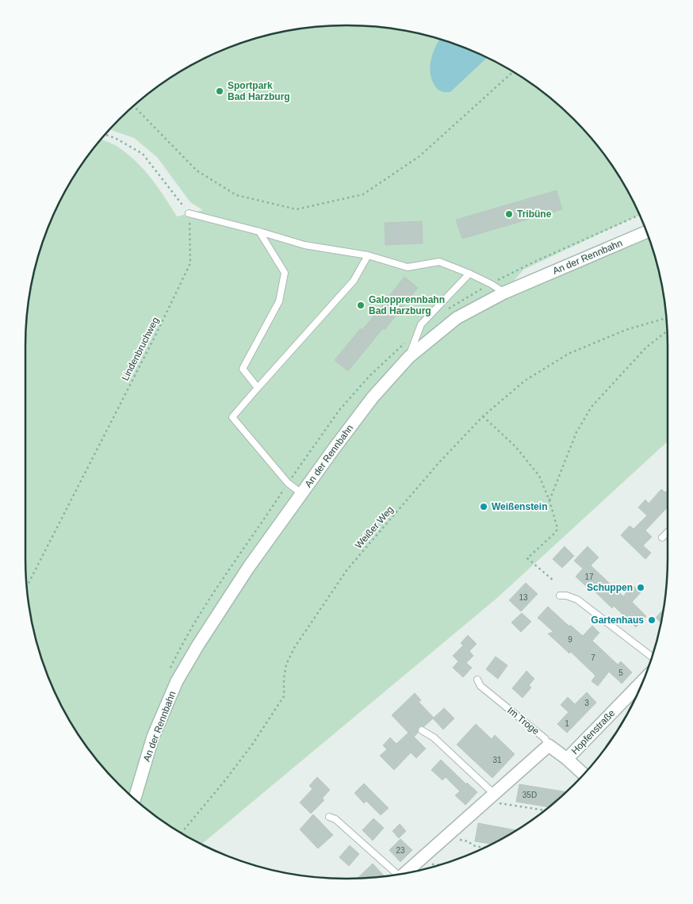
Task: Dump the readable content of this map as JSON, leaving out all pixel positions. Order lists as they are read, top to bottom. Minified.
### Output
{"streets":{"main road":["An der Rennbahn","Hopfenstraße"],"lane":["Im Troge"],"path":["Lindenbruchweg","Weißer Weg"]},"crossings":[["Im Troge","Hopfenstraße"]],"places":["Sportpark Bad Harzburg","Tribüne","Galopprennbahn Bad Harzburg","Weißenstein","Schuppen","Gartenhaus"],"house_numbers":["17","13","9","7","5","3","1","31","35D","23"]}
